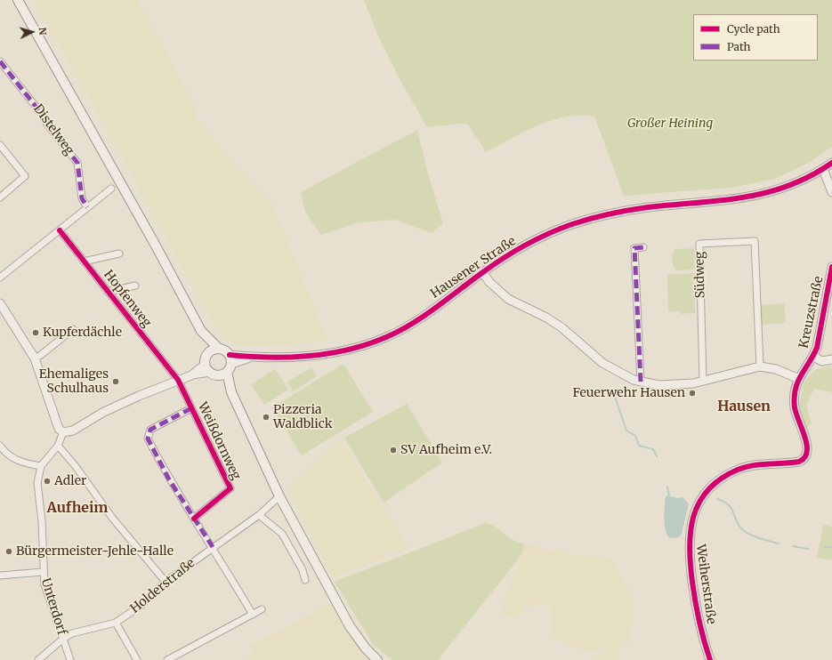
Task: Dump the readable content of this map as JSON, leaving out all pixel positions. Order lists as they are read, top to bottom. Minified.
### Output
{"streets":{"street":["Distelweg","Hausener Straße","Südweg","Hopfenweg","Kreuzstraße","Weißdornweg","Weiherstraße","Holderstraße","Unterdorf"]},"crossings":[["Hopfenweg","Weißdornweg"],["Kreuzstraße","Weiherstraße"],["Holderstraße","Unterdorf"]],"districts":["Hausen","Aufheim"],"parks":["Großer Heining"],"places":["Kupferdächle","Ehemaliges Schulhaus","Feuerwehr Hausen","Pizzeria Waldblick","SV Aufheim e.V.","Adler","Bürgermeister-Jehle-Halle"],"legend":["Cycle path","Path"],"north":"right"}
